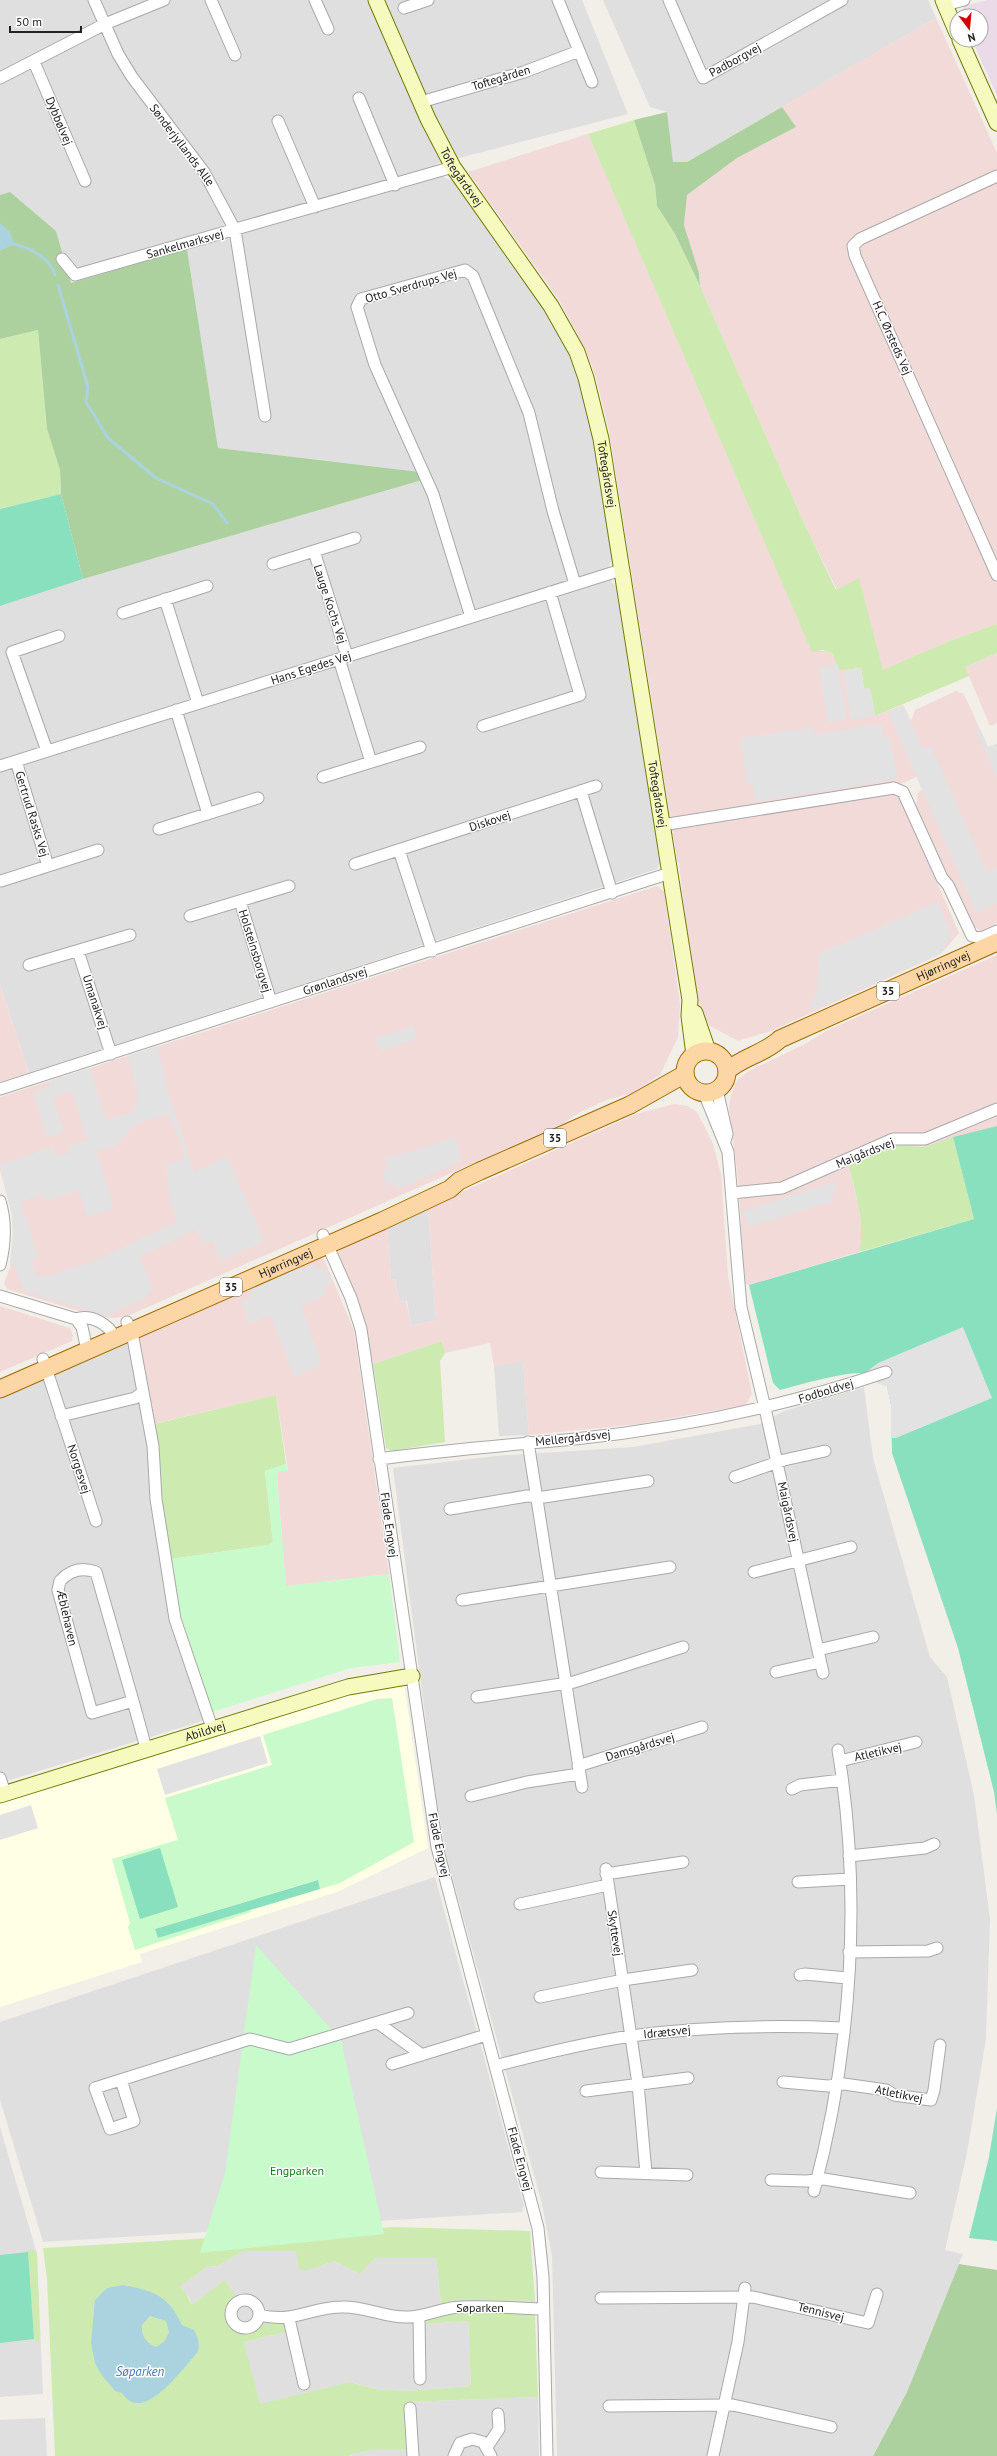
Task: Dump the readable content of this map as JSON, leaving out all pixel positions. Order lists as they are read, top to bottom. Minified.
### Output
{"streets":{"main road":["Hjørringvej","35"],"street":["Padborgvej","Toftegården","Dybbølvej","Sønderjyllands Alle","Toftegårdsvej","Sankelmarksvej","Otto Sverdrups Vej","H.C. Ørsteds Vej","Lauge Kochs Vej","Hans Egedes Vej","Gertrud Rasks Vej","Diskovej","Holsteinsborgvej","Grønlandsvej","Umanakvej","Maigårdsvej","Fodboldvej","Mellergårdsvej","Norgesvej","Flade Engvej","Æblehaven","Abildvej","Damsgårdsvej","Atletikvej","Skyttevej","Idrætsvej","Søparken","Tennisvej"]},"crossings":[["Toftegården","Toftegårdsvej"],["Sønderjyllands Alle","Sankelmarksvej"],["Toftegårdsvej","Sankelmarksvej"],["Toftegårdsvej","Hans Egedes Vej"],["Toftegårdsvej","Hjørringvej"],["Toftegårdsvej","Grønlandsvej"],["Toftegårdsvej","35"],["Otto Sverdrups Vej","Hans Egedes Vej"],["Lauge Kochs Vej","Hans Egedes Vej"],["Hans Egedes Vej","Gertrud Rasks Vej"],["Holsteinsborgvej","Grønlandsvej"],["Hjørringvej","35"],["Hjørringvej","Maigårdsvej"],["Hjørringvej","Norgesvej"],["Hjørringvej","Flade Engvej"],["Grønlandsvej","Umanakvej"],["35","Maigårdsvej"],["Maigårdsvej","Fodboldvej"],["Maigårdsvej","Mellergårdsvej"],["Fodboldvej","Mellergårdsvej"],["Mellergårdsvej","Flade Engvej"],["Flade Engvej","Abildvej"],["Flade Engvej","Idrætsvej"],["Flade Engvej","Søparken"],["Æblehaven","Abildvej"],["Atletikvej","Idrætsvej"],["Skyttevej","Idrætsvej"]],"water":["Søparken"],"parks":["Engparken"],"scale_bar":"50 m","north":"bottom"}
